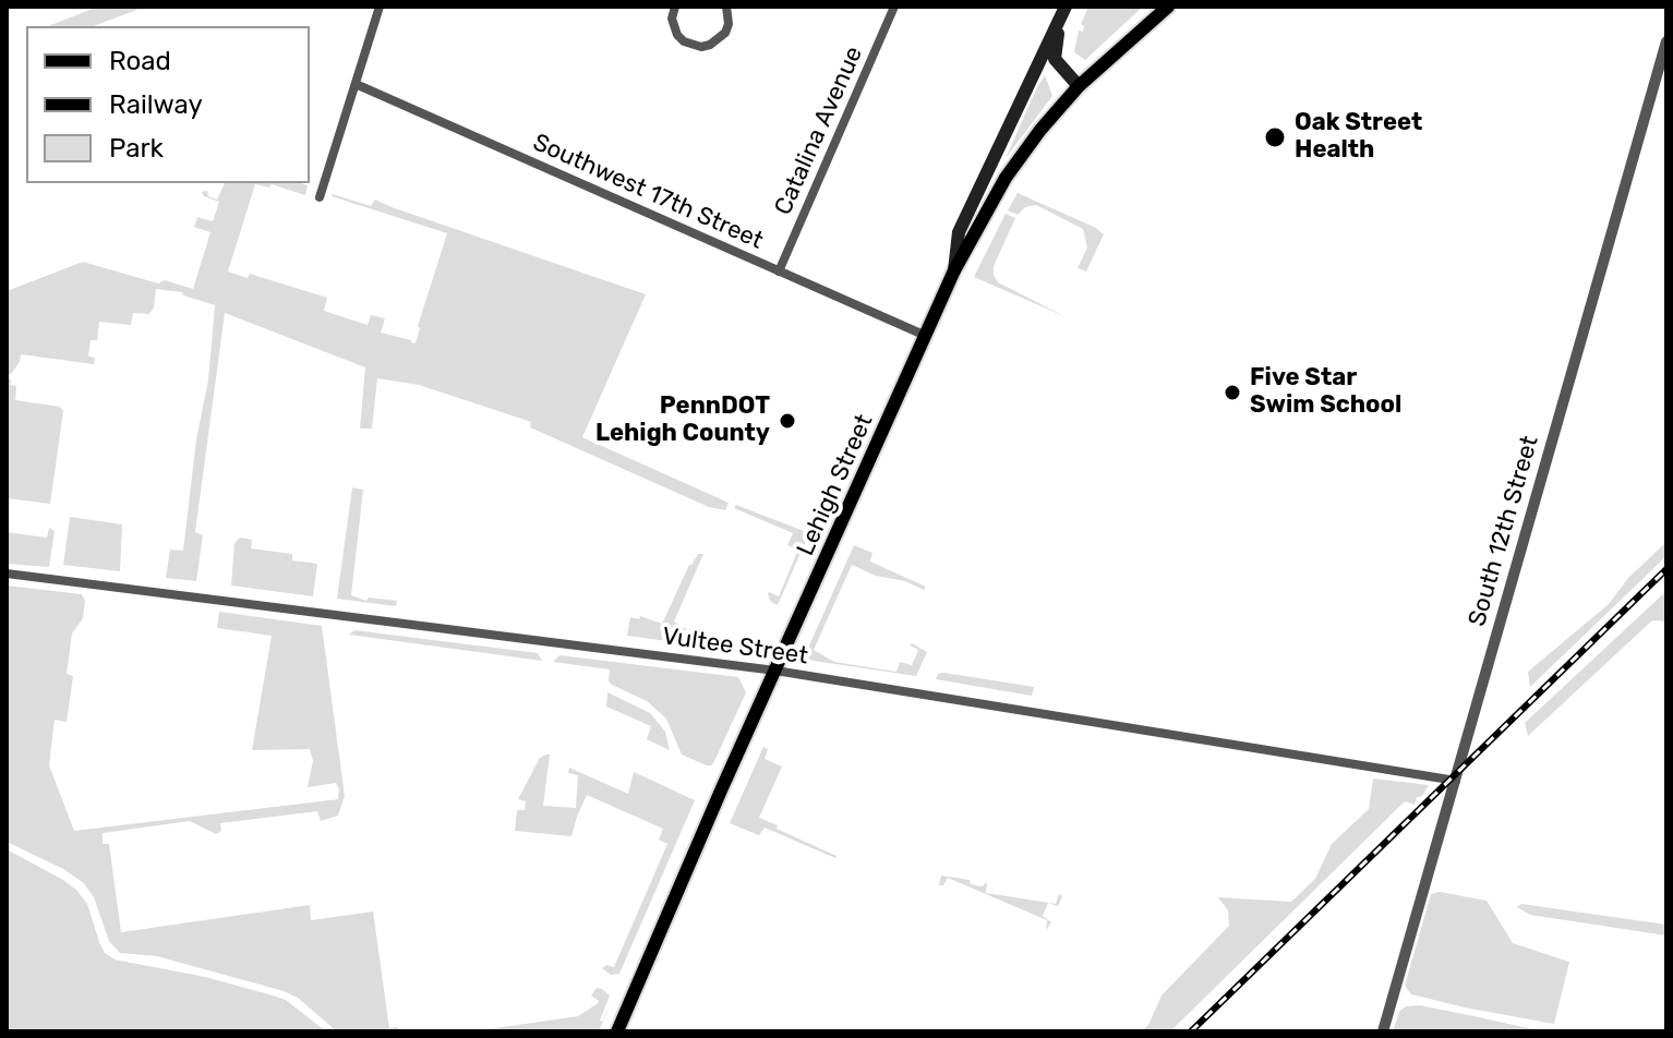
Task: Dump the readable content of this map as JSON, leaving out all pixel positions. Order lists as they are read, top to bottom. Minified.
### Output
{"streets":{"main road":["Lehigh Street"],"street":["Catalina Avenue","Southwest 17th Street","South 12th Street","Vultee Street"]},"crossings":[["Catalina Avenue","Southwest 17th Street"],["Southwest 17th Street","Lehigh Street"],["Lehigh Street","Vultee Street"],["South 12th Street","Vultee Street"]],"places":["Oak Street Health","Five Star Swim School","PennDOT Lehigh County"],"legend":["Road","Railway","Park"]}
